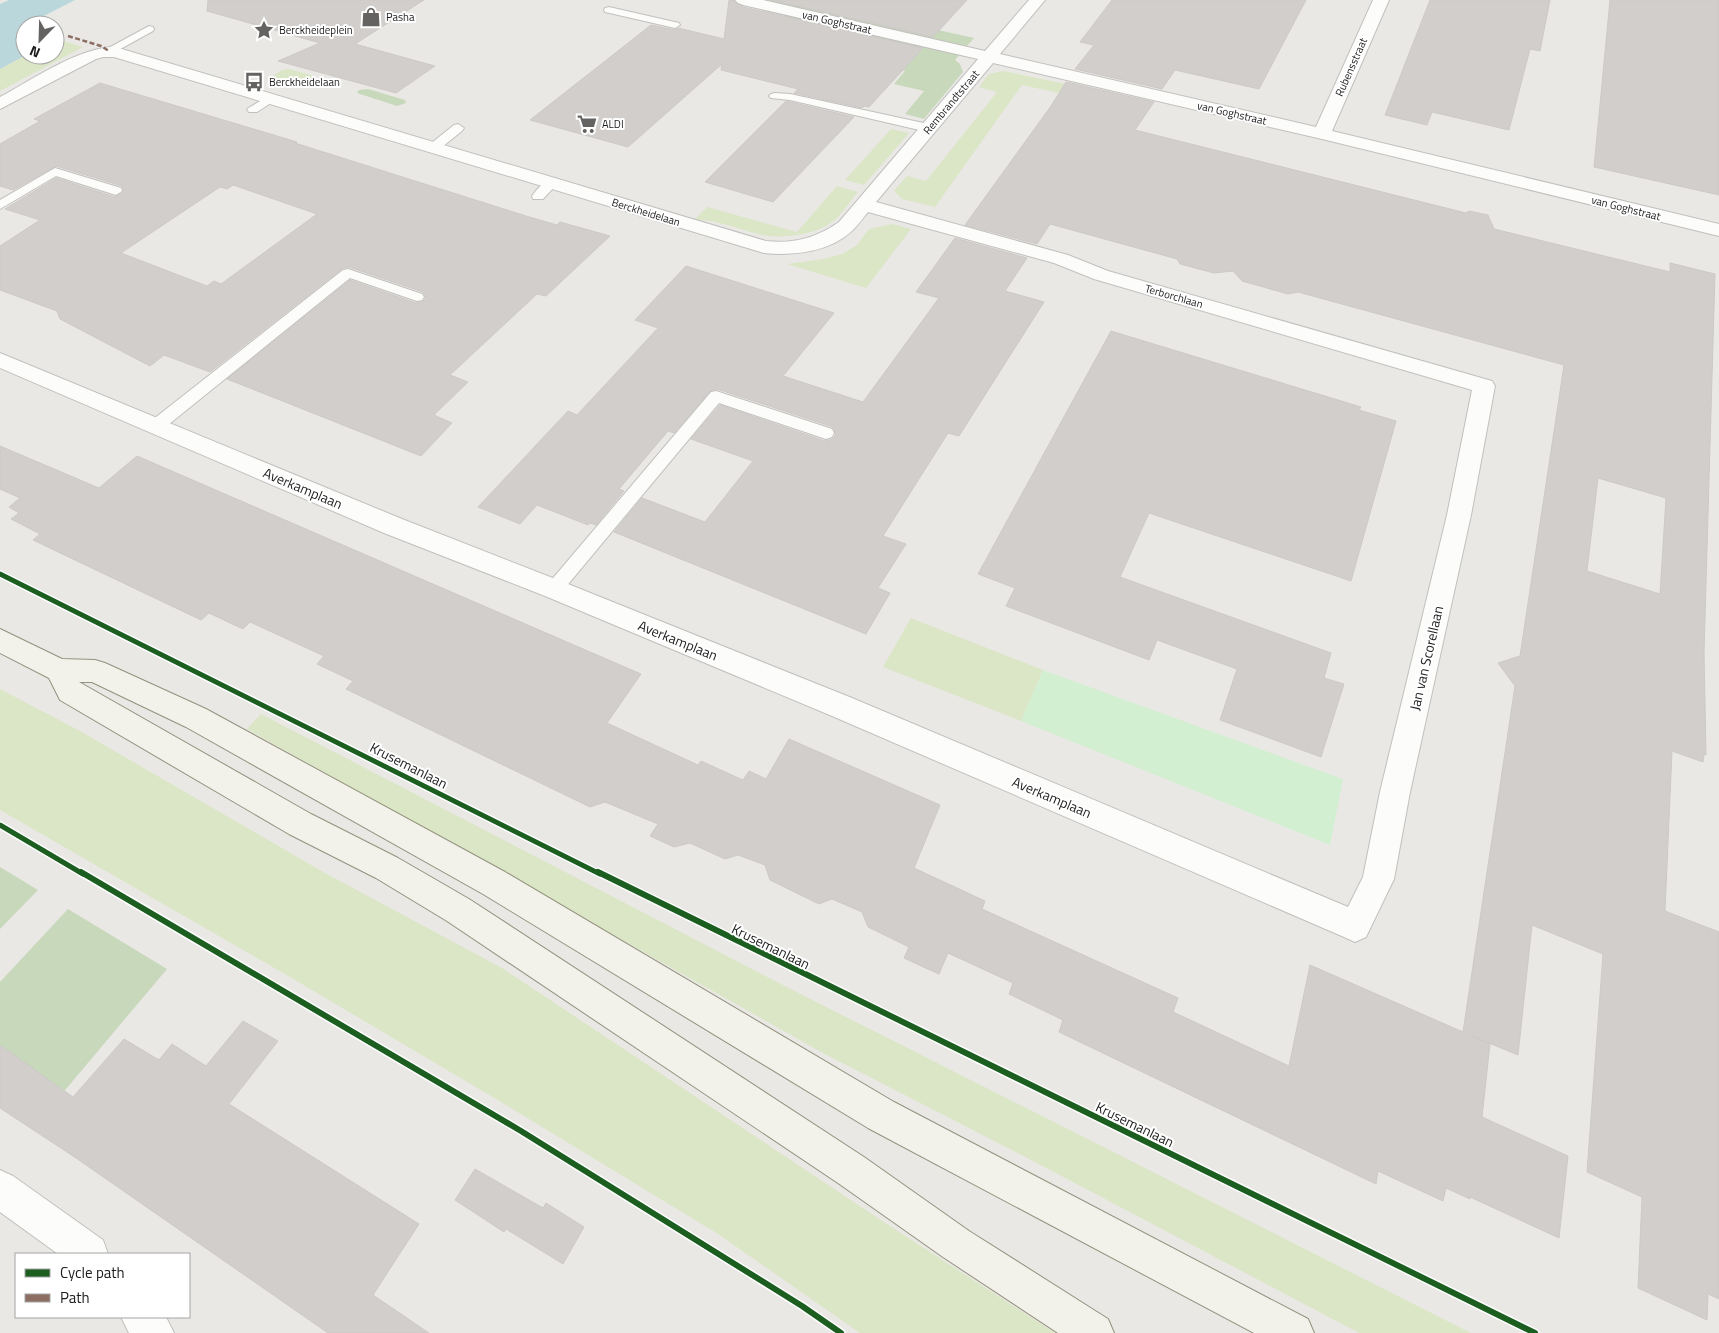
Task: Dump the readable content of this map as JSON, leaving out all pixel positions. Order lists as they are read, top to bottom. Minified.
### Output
{"streets":{"street":["van Goghstraat","Rubensstraat","Rembrandtstraat","Berckheidelaan","Terborchlaan","Averkamplaan","Jan van Scorellaan"],"cycle path":["Krusemanlaan"]},"crossings":[["van Goghstraat","Rubensstraat"],["van Goghstraat","Rembrandtstraat"],["Rembrandtstraat","Berckheidelaan"],["Rembrandtstraat","Terborchlaan"],["Berckheidelaan","Terborchlaan"],["Terborchlaan","Jan van Scorellaan"],["Averkamplaan","Jan van Scorellaan"]],"places":{"shop":["Pasha"],"place":["Berckheideplein"],"bus stop":["Berckheidelaan"],"supermarket":["ALDI"]},"legend":["Cycle path","Path"],"north":"bottom left"}
